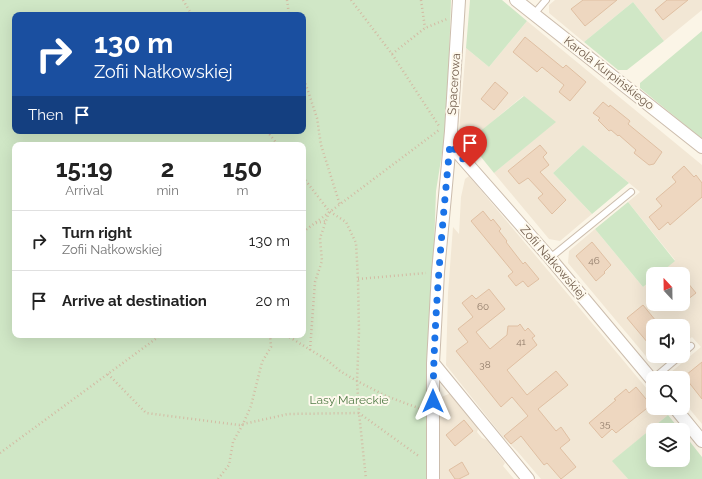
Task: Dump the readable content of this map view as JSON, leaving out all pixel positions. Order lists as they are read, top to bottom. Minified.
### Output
{"streets":{"street":["Karola Kurpińskiego","Spacerowa","Zofii Nałkowskiej"]},"crossings":[["Spacerowa","Zofii Nałkowskiej"]],"parks":["Lasy Mareckie"],"house_numbers":["46","60","41","38","35"],"north":"top","page":{"turn":["130 m","Zofii Nałkowskiej"],"then":"Then","eta":["15:19","Arrival","2","min","150","m"],"list":[{"name":"Turn right","note":"Zofii Nałkowskiej","value":"130 m"},{"name":"Arrive at destination","value":"20 m"}]}}
